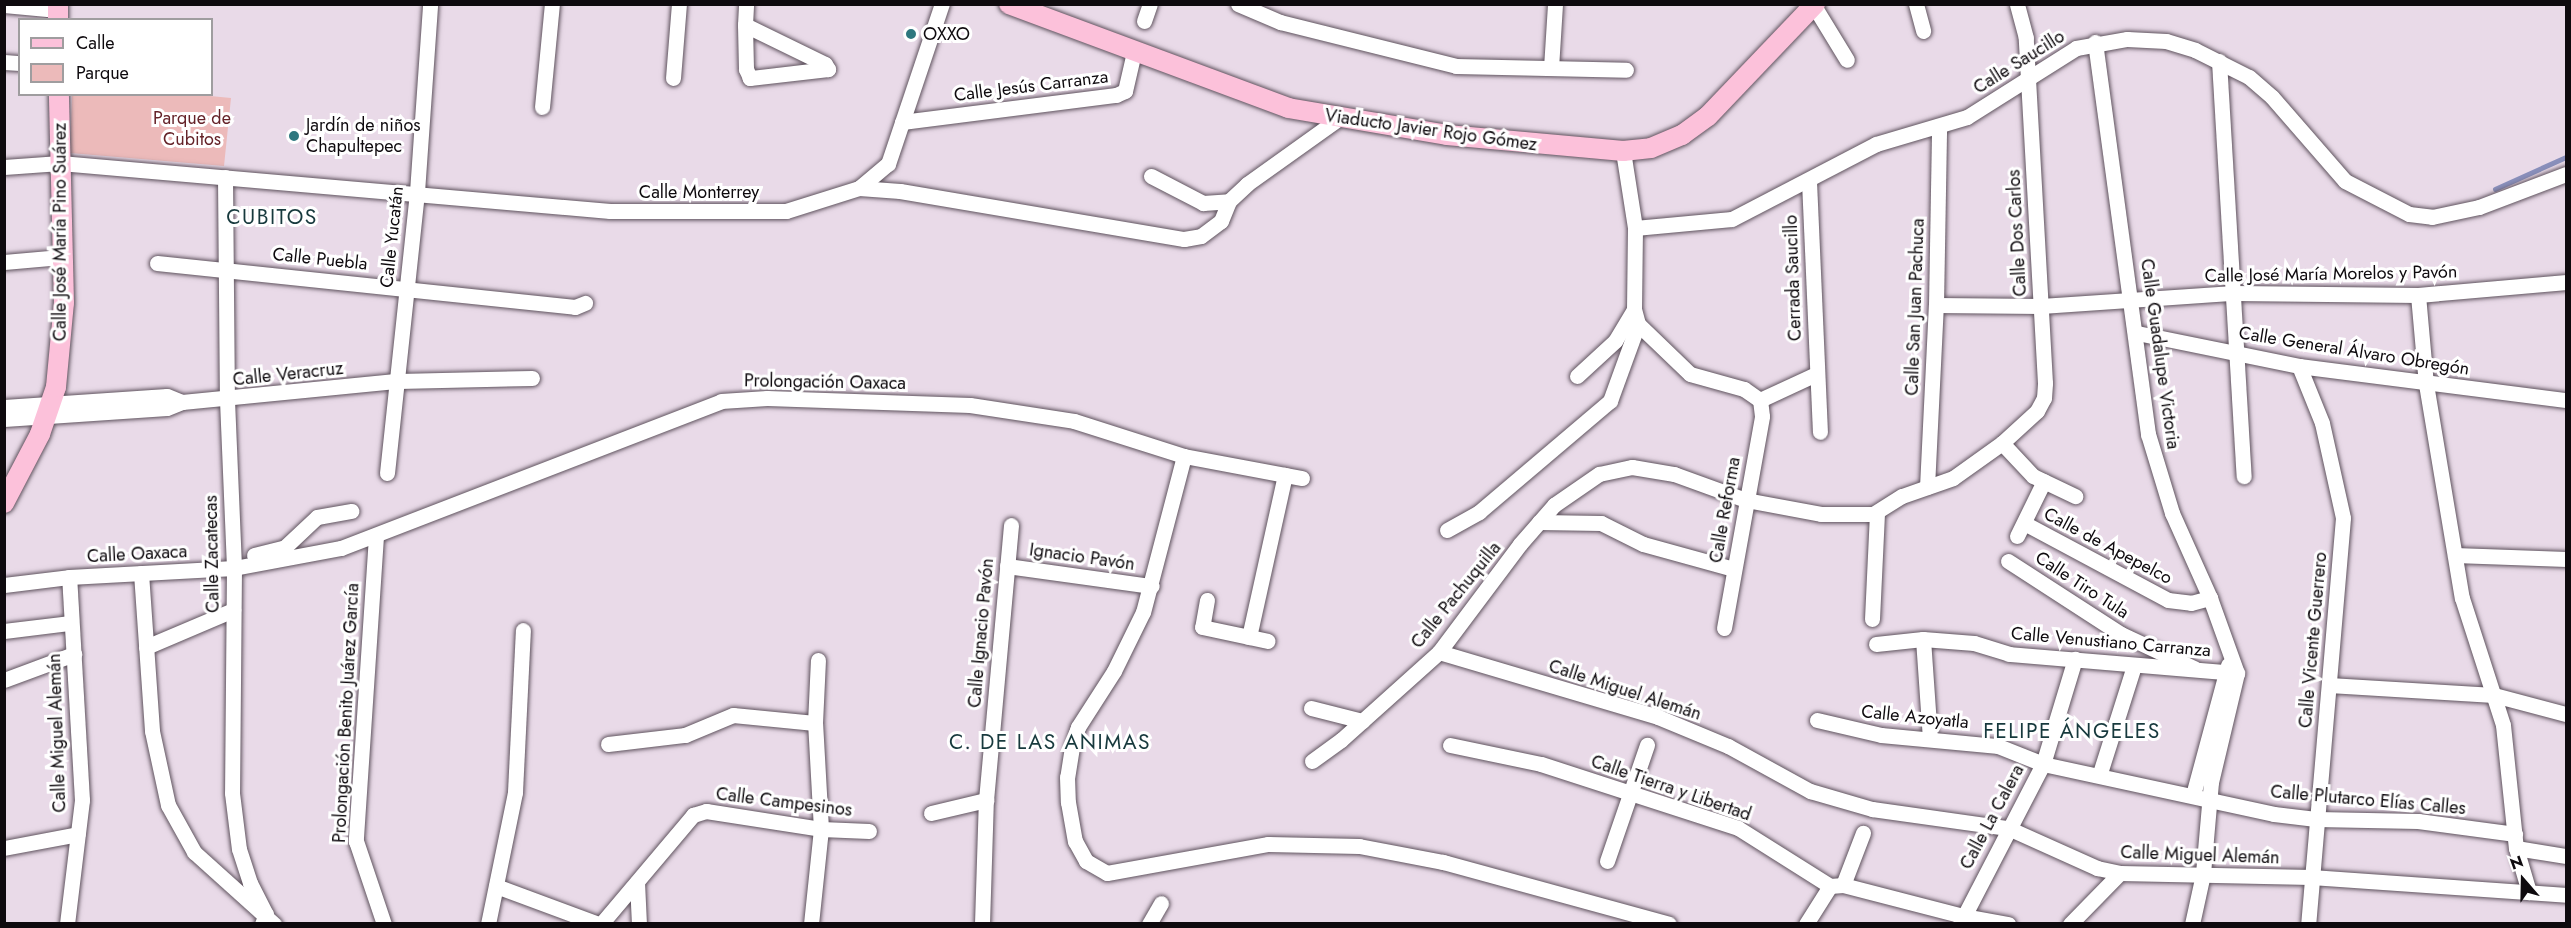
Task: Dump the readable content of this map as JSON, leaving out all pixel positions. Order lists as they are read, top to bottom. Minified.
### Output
{"streets":{"main road":["Viaducto Javier Rojo Gómez","Calle José María Pino Suárez"],"street":["Calle Saucillo","Calle Jesús Carranza","Calle Monterrey","Calle Dos Carlos","Calle Yucatán","Calle Puebla","Calle José María Morelos y Pavón","Cerrada Saucillo","Calle San Juan Pachuca","Calle General Álvaro Obregón","Calle Guadalupe Victoria","Calle Veracruz","Prolongación Oaxaca","Calle Reforma","Calle de Apepelco","Calle Oaxaca","Calle Zacatecas","Ignacio Pavón","Calle Tiro Tula","Calle Pachuquilla","Calle Ignacio Pavón","Calle Vicente Guerrero","Calle Venustiano Carranza","Calle Miguel Alemán","Prolongación Benito Juárez García","Calle Azoyatla","Calle Tierra y Libertad","Calle Plutarco Elías Calles","Calle Campesinos","Calle La Calera"]},"crossings":[["Calle Saucillo","Calle Dos Carlos"],["Calle Saucillo","Cerrada Saucillo"],["Calle Saucillo","Calle San Juan Pachuca"],["Calle Saucillo","Calle Guadalupe Victoria"],["Calle Jesús Carranza","Viaducto Javier Rojo Gómez"],["Viaducto Javier Rojo Gómez","Calle Monterrey"],["Calle Monterrey","Calle José María Pino Suárez"],["Calle Monterrey","Calle Yucatán"],["Calle Monterrey","Calle Zacatecas"],["Calle José María Pino Suárez","Calle Veracruz"],["Calle Dos Carlos","Calle San Juan Pachuca"],["Calle Yucatán","Calle Puebla"],["Calle Yucatán","Calle Veracruz"],["Calle Puebla","Calle Zacatecas"],["Calle José María Morelos y Pavón","Calle Guadalupe Victoria"],["Calle General Álvaro Obregón","Calle Guadalupe Victoria"],["Calle General Álvaro Obregón","Calle Vicente Guerrero"],["Calle Guadalupe Victoria","Calle de Apepelco"],["Calle Guadalupe Victoria","Calle Venustiano Carranza"],["Calle Guadalupe Victoria","Calle Miguel Alemán"],["Calle Guadalupe Victoria","Calle Plutarco Elías Calles"],["Calle Veracruz","Calle Zacatecas"],["Prolongación Oaxaca","Calle Oaxaca"],["Prolongación Oaxaca","Prolongación Benito Juárez García"],["Calle Reforma","Calle Pachuquilla"],["Calle Oaxaca","Calle Zacatecas"],["Calle Oaxaca","Calle Miguel Alemán"],["Calle Oaxaca","Prolongación Benito Juárez García"],["Ignacio Pavón","Calle Ignacio Pavón"],["Calle Tiro Tula","Calle Venustiano Carranza"],["Calle Pachuquilla","Calle Miguel Alemán"],["Calle Vicente Guerrero","Calle Miguel Alemán"],["Calle Vicente Guerrero","Calle Plutarco Elías Calles"],["Calle Venustiano Carranza","Calle La Calera"],["Calle Miguel Alemán","Calle La Calera"],["Calle Azoyatla","Calle Plutarco Elías Calles"],["Calle Azoyatla","Calle La Calera"],["Calle Tierra y Libertad","Calle La Calera"],["Calle Plutarco Elías Calles","Calle La Calera"]],"districts":["CUBITOS","FELIPE ÁNGELES","C. DE LAS ANIMAS"],"parks":["Parque de Cubitos"],"places":["OXXO","Jardín de niños Chapultepec"],"legend":["Calle","Parque"],"north":"top"}
